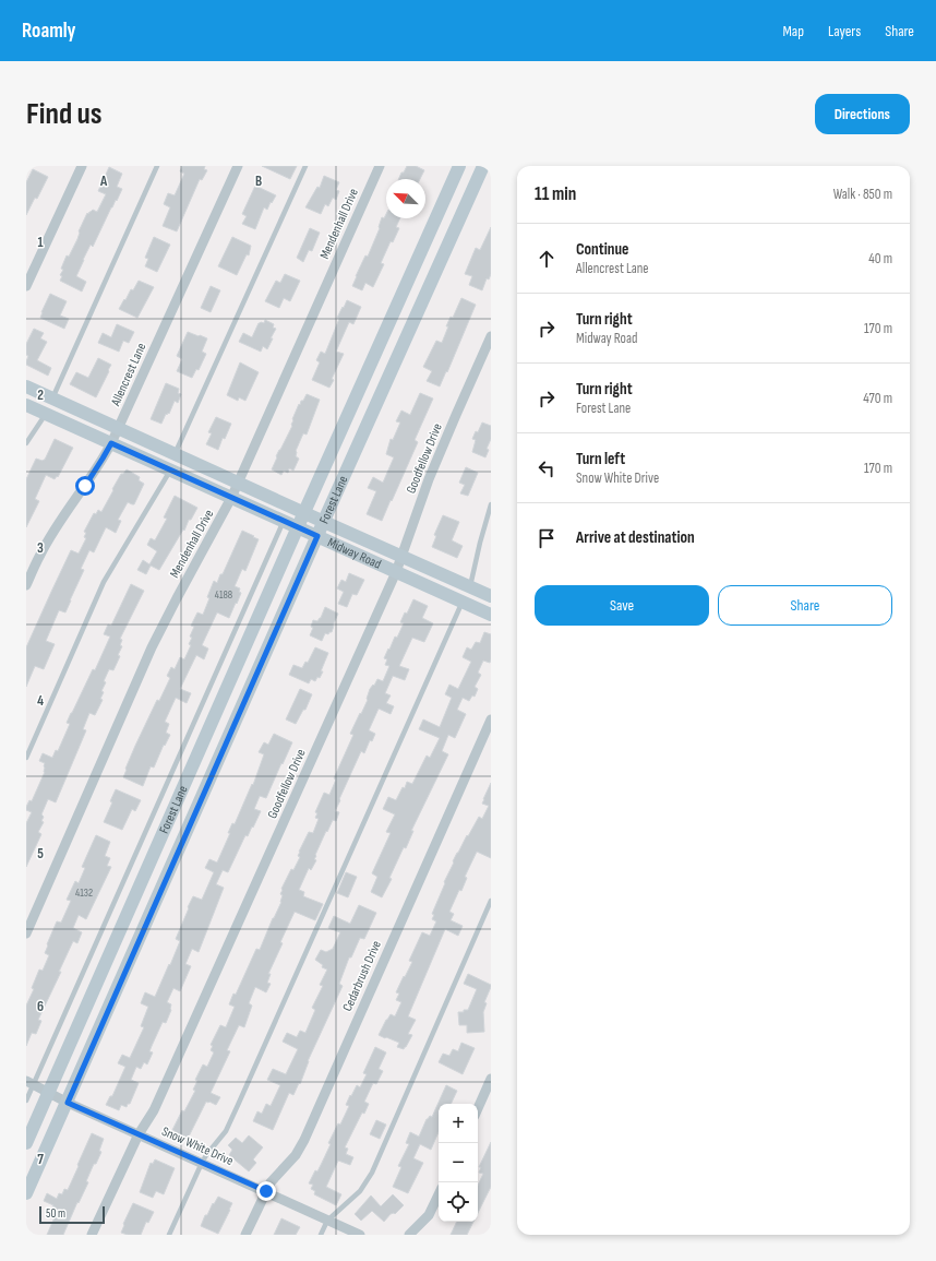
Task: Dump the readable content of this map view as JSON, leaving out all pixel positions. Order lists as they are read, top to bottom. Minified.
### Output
{"streets":{"main road":["Forest Lane","Midway Road"],"street":["Mendenhall Drive","Allencrest Lane","Goodfellow Drive","Cedarbrush Drive","Snow White Drive"]},"crossings":[["Mendenhall Drive","Midway Road"],["Allencrest Lane","Midway Road"],["Goodfellow Drive","Midway Road"],["Goodfellow Drive","Snow White Drive"],["Forest Lane","Midway Road"],["Forest Lane","Snow White Drive"],["Cedarbrush Drive","Snow White Drive"]],"house_numbers":["4188","4132"],"scale_bar":"50 m","north":"top left","page":{"header":"Roamly","nav":["Map","Layers","Share"],"buttons":["Directions",["Save","Share"]],"title":"Find us","heading":["11 min","Walk · 850 m"],"list":[["Continue","Allencrest Lane","40 m"],["Turn right","Midway Road","170 m"],["Turn right","Forest Lane","470 m"],["Turn left","Snow White Drive","170 m"],"Arrive at destination"],"map_buttons":["+","−"],"scale":"50 m"},"grid":{"columns":["A","B"],"rows":["1","2","3","4","5","6","7"]}}
